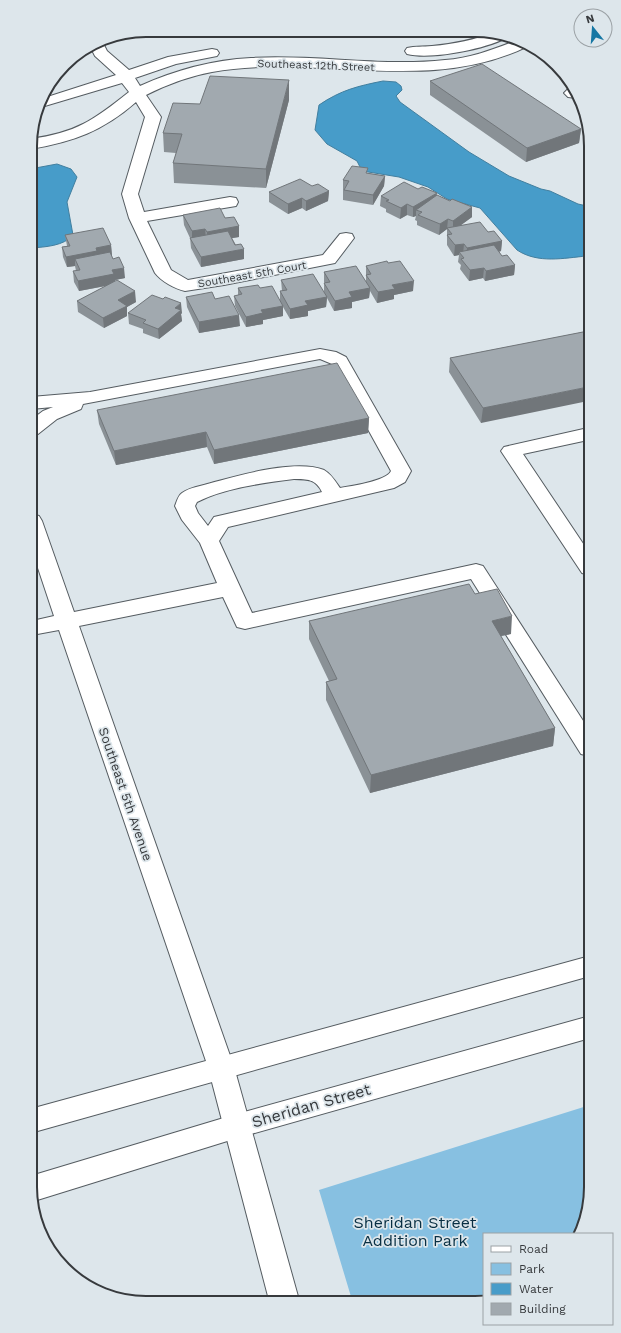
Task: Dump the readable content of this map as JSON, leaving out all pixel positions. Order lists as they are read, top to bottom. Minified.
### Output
{"streets":{"street":["Southeast 12th Street","Southeast 5th Court","Southeast 5th Avenue","Sheridan Street"]},"crossings":[["Southeast 12th Street","Southeast 5th Court"],["Southeast 5th Avenue","Sheridan Street"]],"parks":["Sheridan Street Addition Park"],"legend":["Road","Park","Water","Building"],"north":"top"}
